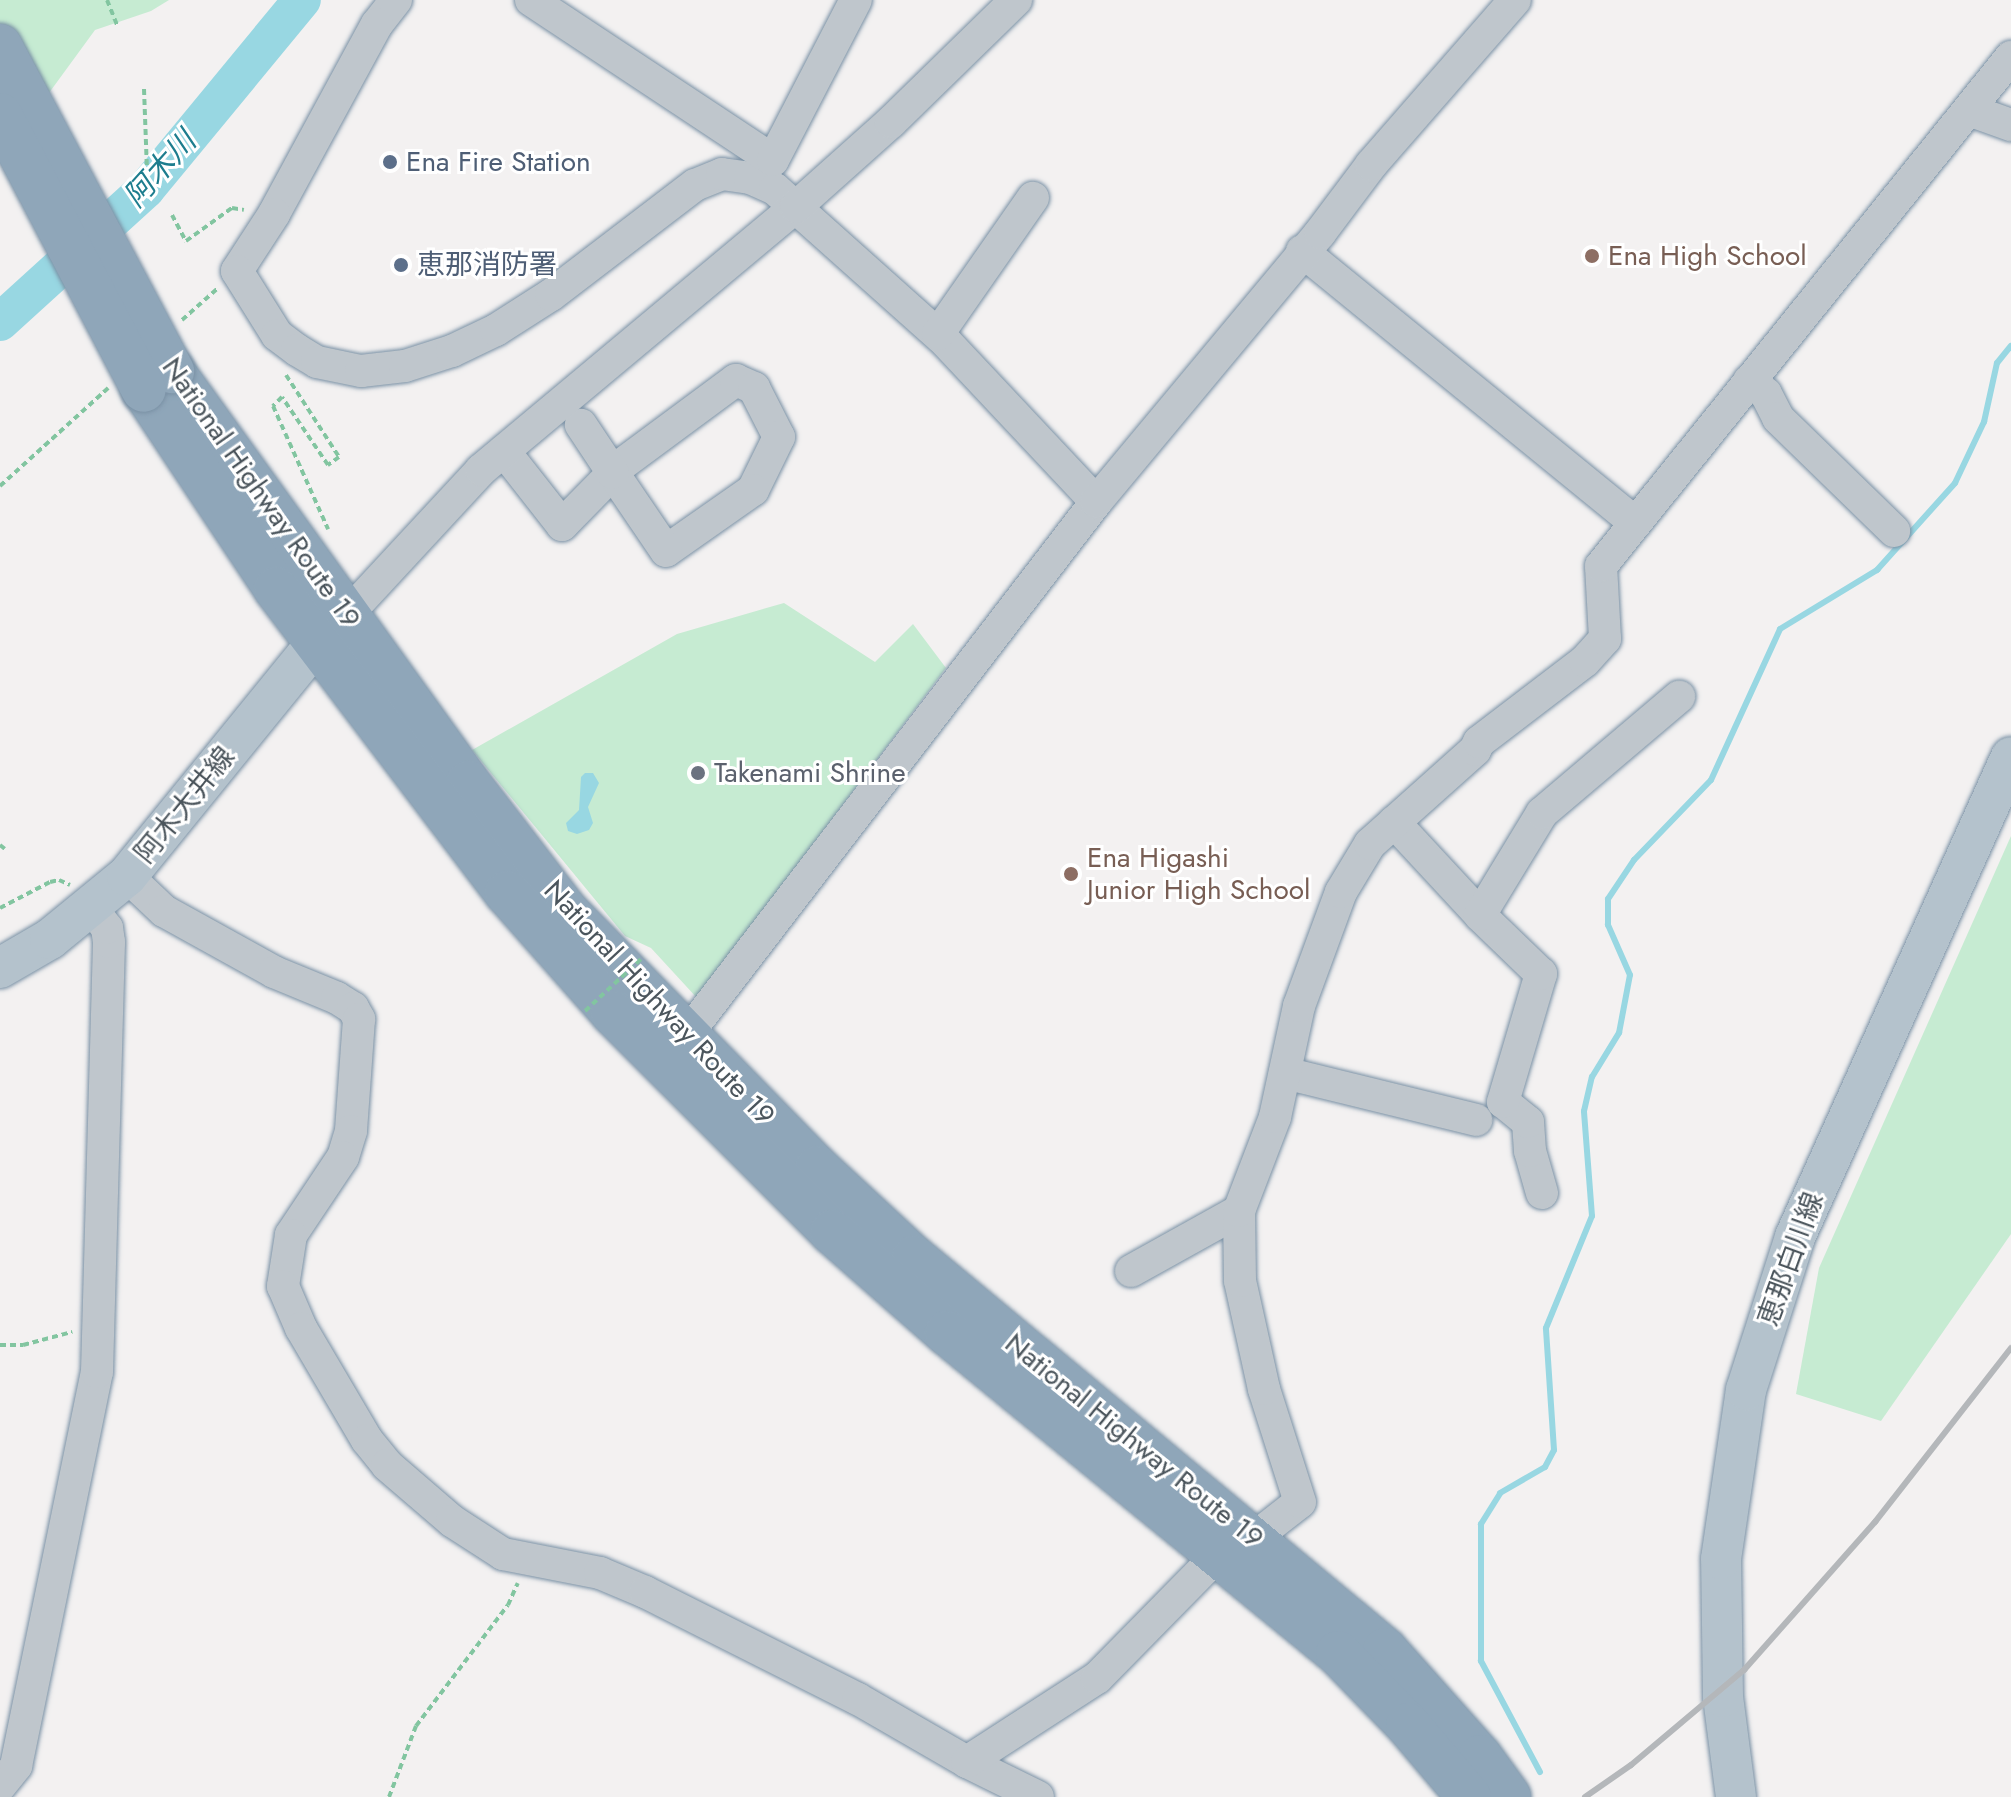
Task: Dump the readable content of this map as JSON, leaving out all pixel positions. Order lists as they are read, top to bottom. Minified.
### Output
{"streets":{"highway":["National Highway Route 19"],"main road":["阿木大井線","恵那白川線"]},"crossings":[["National Highway Route 19","阿木大井線"]],"water":["阿木川"],"places":["Ena Fire Station","Ena High School","恵那消防署","Takenami Shrine","Ena Higashi Junior High School"]}
